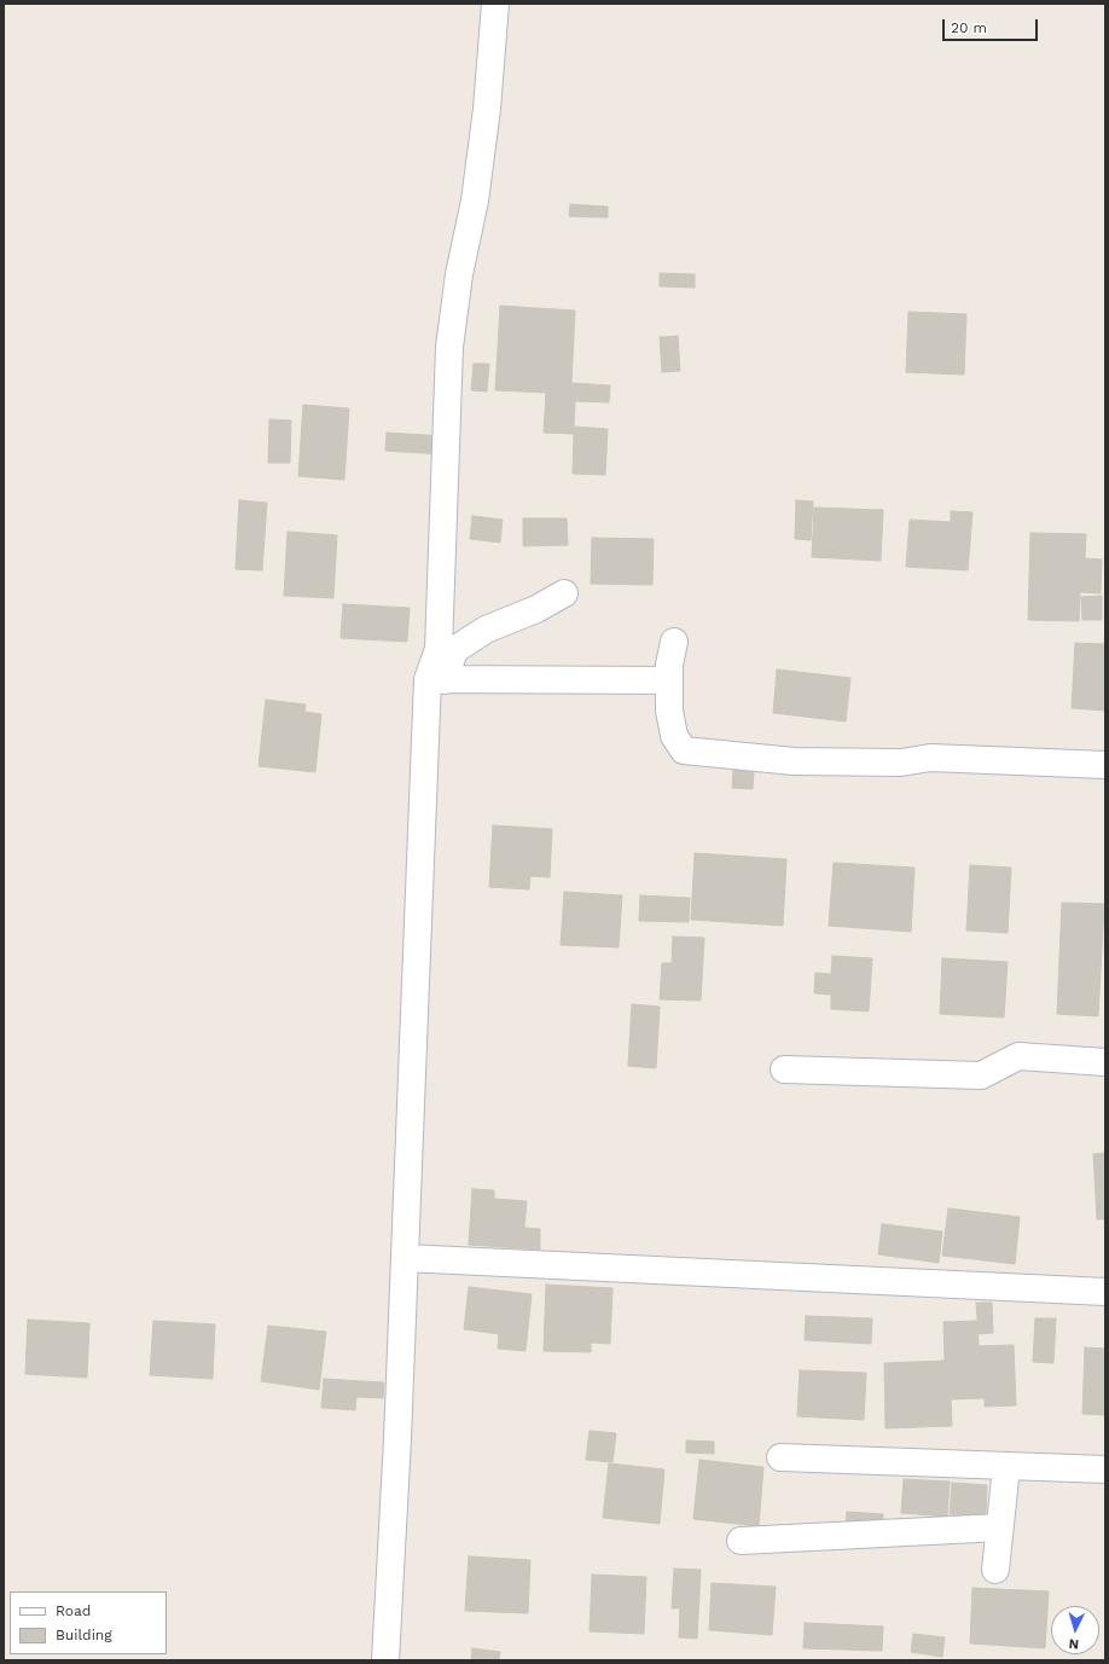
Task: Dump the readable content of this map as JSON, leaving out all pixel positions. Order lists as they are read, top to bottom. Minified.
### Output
{"legend":["Road","Building"],"scale_bar":"20 m","north":"bottom"}
